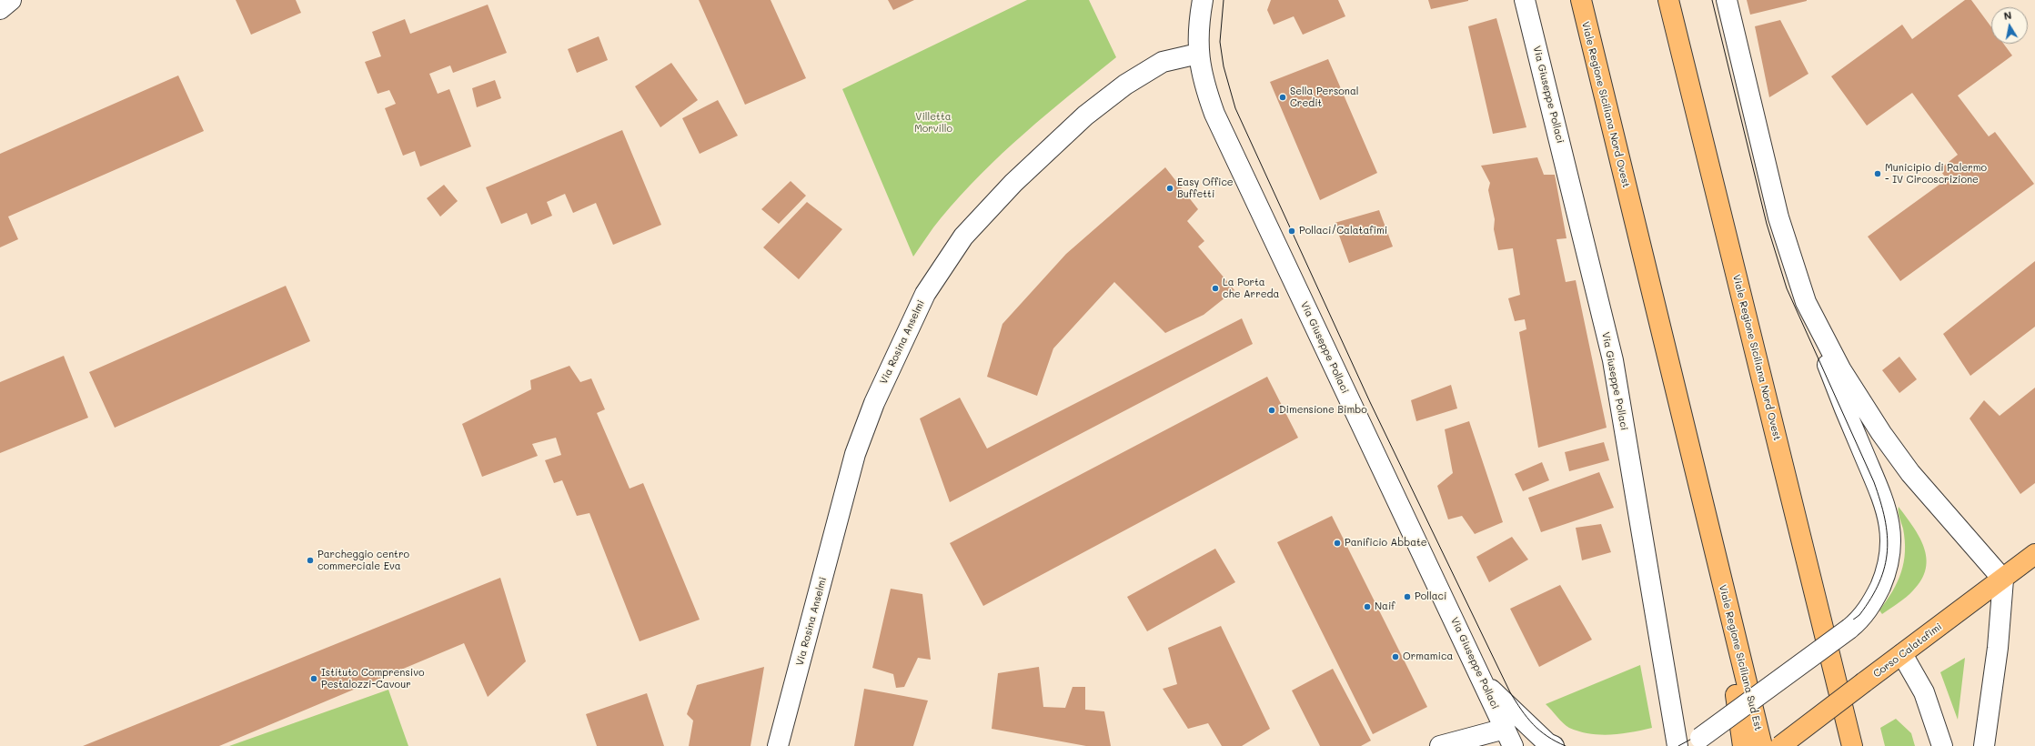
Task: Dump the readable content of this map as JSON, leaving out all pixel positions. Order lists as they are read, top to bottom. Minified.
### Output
{"streets":{"main road":["Viale Regione Siciliana Nord Ovest","Corso Calatafimi","Viale Regione Siciliana Sud Est"],"street":["Via Giuseppe Pollaci","Via Rosina Anselmi"]},"crossings":[["Via Giuseppe Pollaci","Via Rosina Anselmi"],["Viale Regione Siciliana Nord Ovest","Viale Regione Siciliana Sud Est"]],"parks":["Villetta Morvillo"],"places":["Sella Personal Credit","Municipio di Palermo - IV Circoscrizione","Easy Office Buffetti","Pollaci/Calatafimi","La Porta che Arreda","Dimensione Bimbo","Panificio Abbate","Parcheggio centro commerciale Eva","Pollaci","Naif","Ormamica","Istituto Comprensivo Pestalozzi-Cavour"],"north":"top"}
